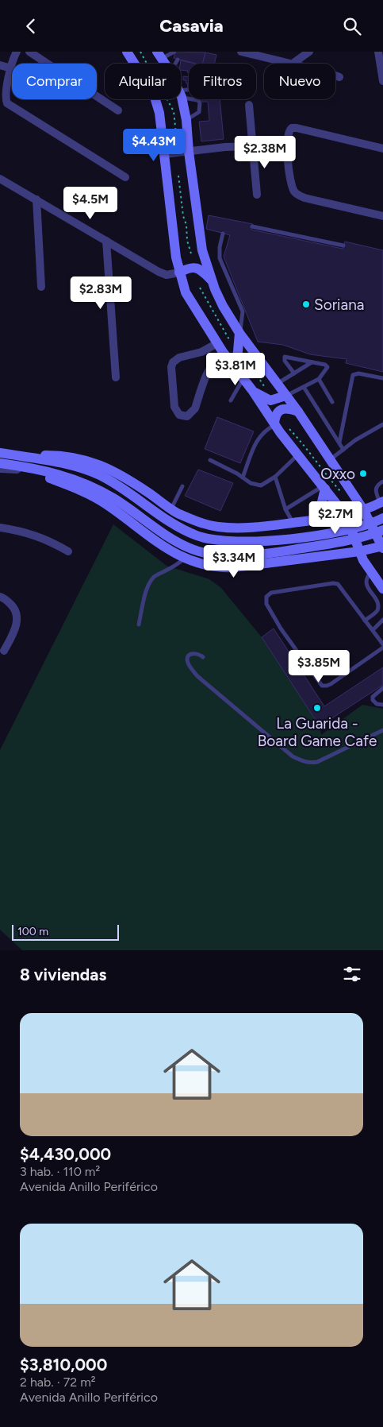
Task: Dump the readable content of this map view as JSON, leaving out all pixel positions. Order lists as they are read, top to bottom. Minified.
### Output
{"places":["Soriana","Oxxo","La Guarida - Board Game Cafe"],"scale_bar":"100 m","page":{"header":"Casavia","chip":["Comprar","Alquilar","Filtros","Nuevo"],"price":["$4.43M","$2.38M","$4.5M","$2.83M","$3.81M","$2.7M","$3.34M","$3.85M"],"scale":"100 m","heading":"8 viviendas","list":[{"name":"$4,430,000","note":"3 hab. · 110 m² · Avenida Anillo Periférico"},{"name":"$3,810,000","note":"2 hab. · 72 m² · Avenida Anillo Periférico"}]}}
